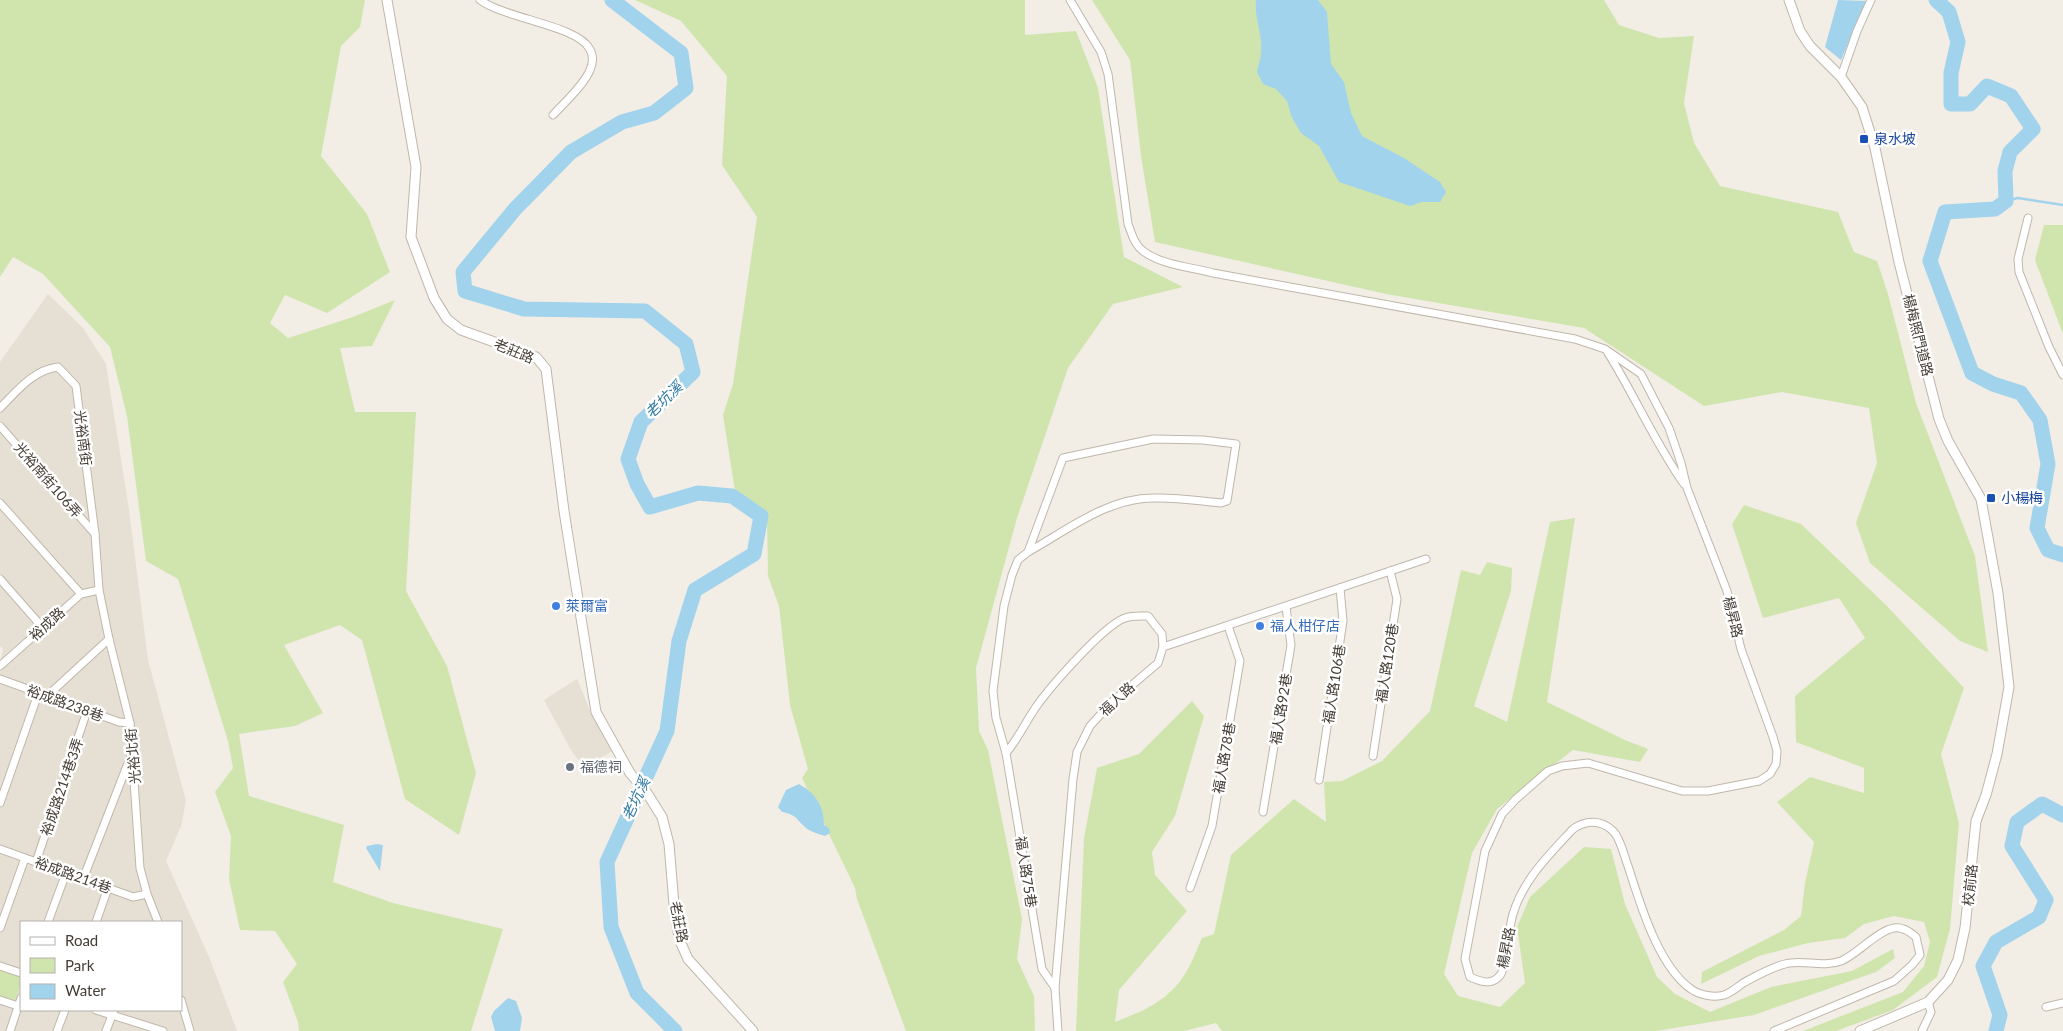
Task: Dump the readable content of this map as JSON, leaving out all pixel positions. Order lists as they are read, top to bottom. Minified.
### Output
{"streets":{"street":["楊梅照門道路","老莊路","光裕南街","光裕南街106弄","楊昇路","裕成路","福人路120巷","福人路106巷","福人路","裕成路238巷","福人路92巷","光裕北街","福人路78巷","裕成路214巷3弄","福人路75巷","裕成路214巷","校前路"]},"crossings":[["楊梅照門道路","校前路"],["光裕南街","光裕南街106弄"],["光裕南街","裕成路"],["光裕南街","光裕北街"],["裕成路","光裕北街"],["福人路","福人路75巷"],["裕成路238巷","光裕北街"],["裕成路238巷","裕成路214巷3弄"],["光裕北街","裕成路214巷"],["裕成路214巷3弄","裕成路214巷"]],"water":["老坑溪"],"places":{"transit":["泉水坡","小楊梅"],"other":["萊爾富","福人柑仔店","福德祠"]},"legend":["Road","Park","Water"]}
